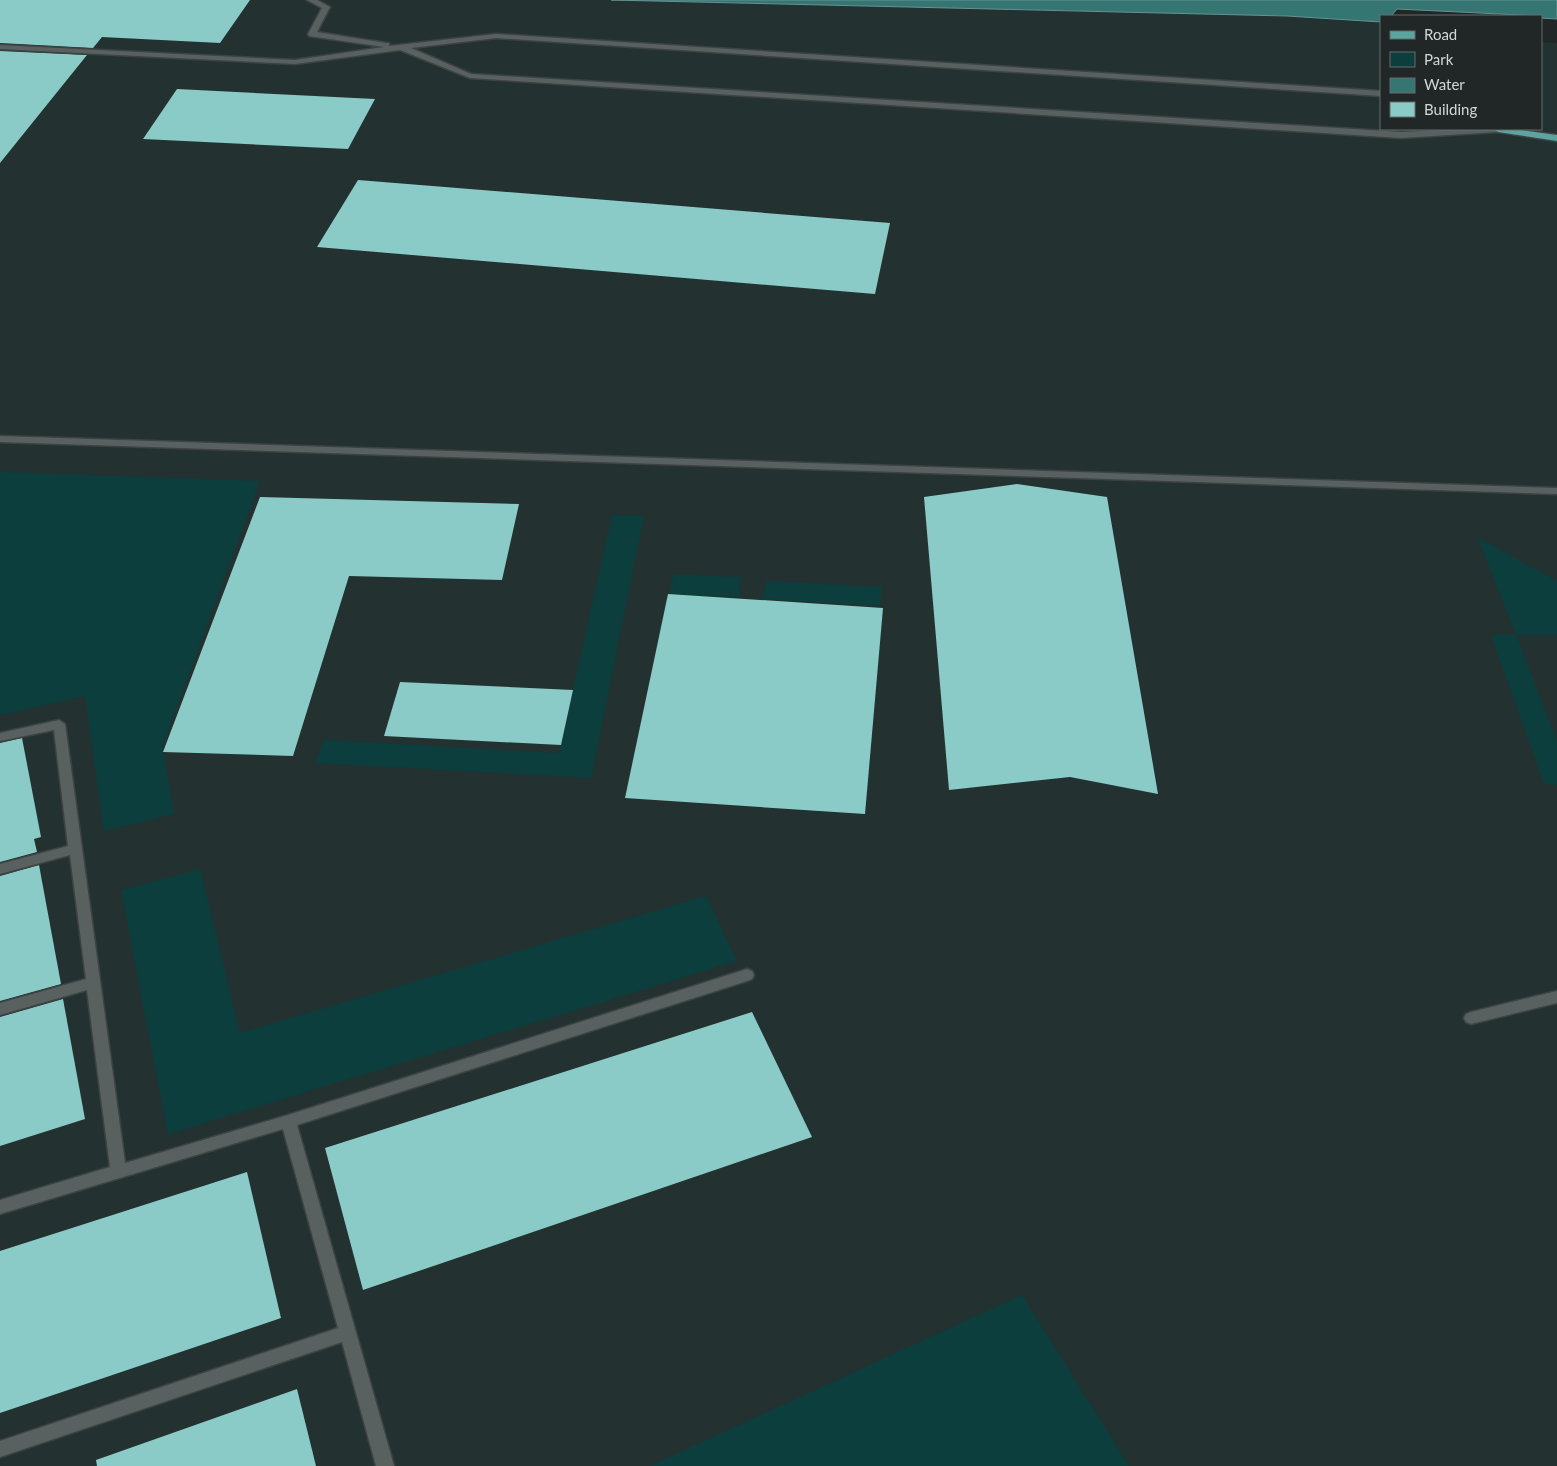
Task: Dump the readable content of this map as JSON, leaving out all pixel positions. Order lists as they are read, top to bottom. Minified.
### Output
{"legend":["Road","Park","Water","Building"]}
